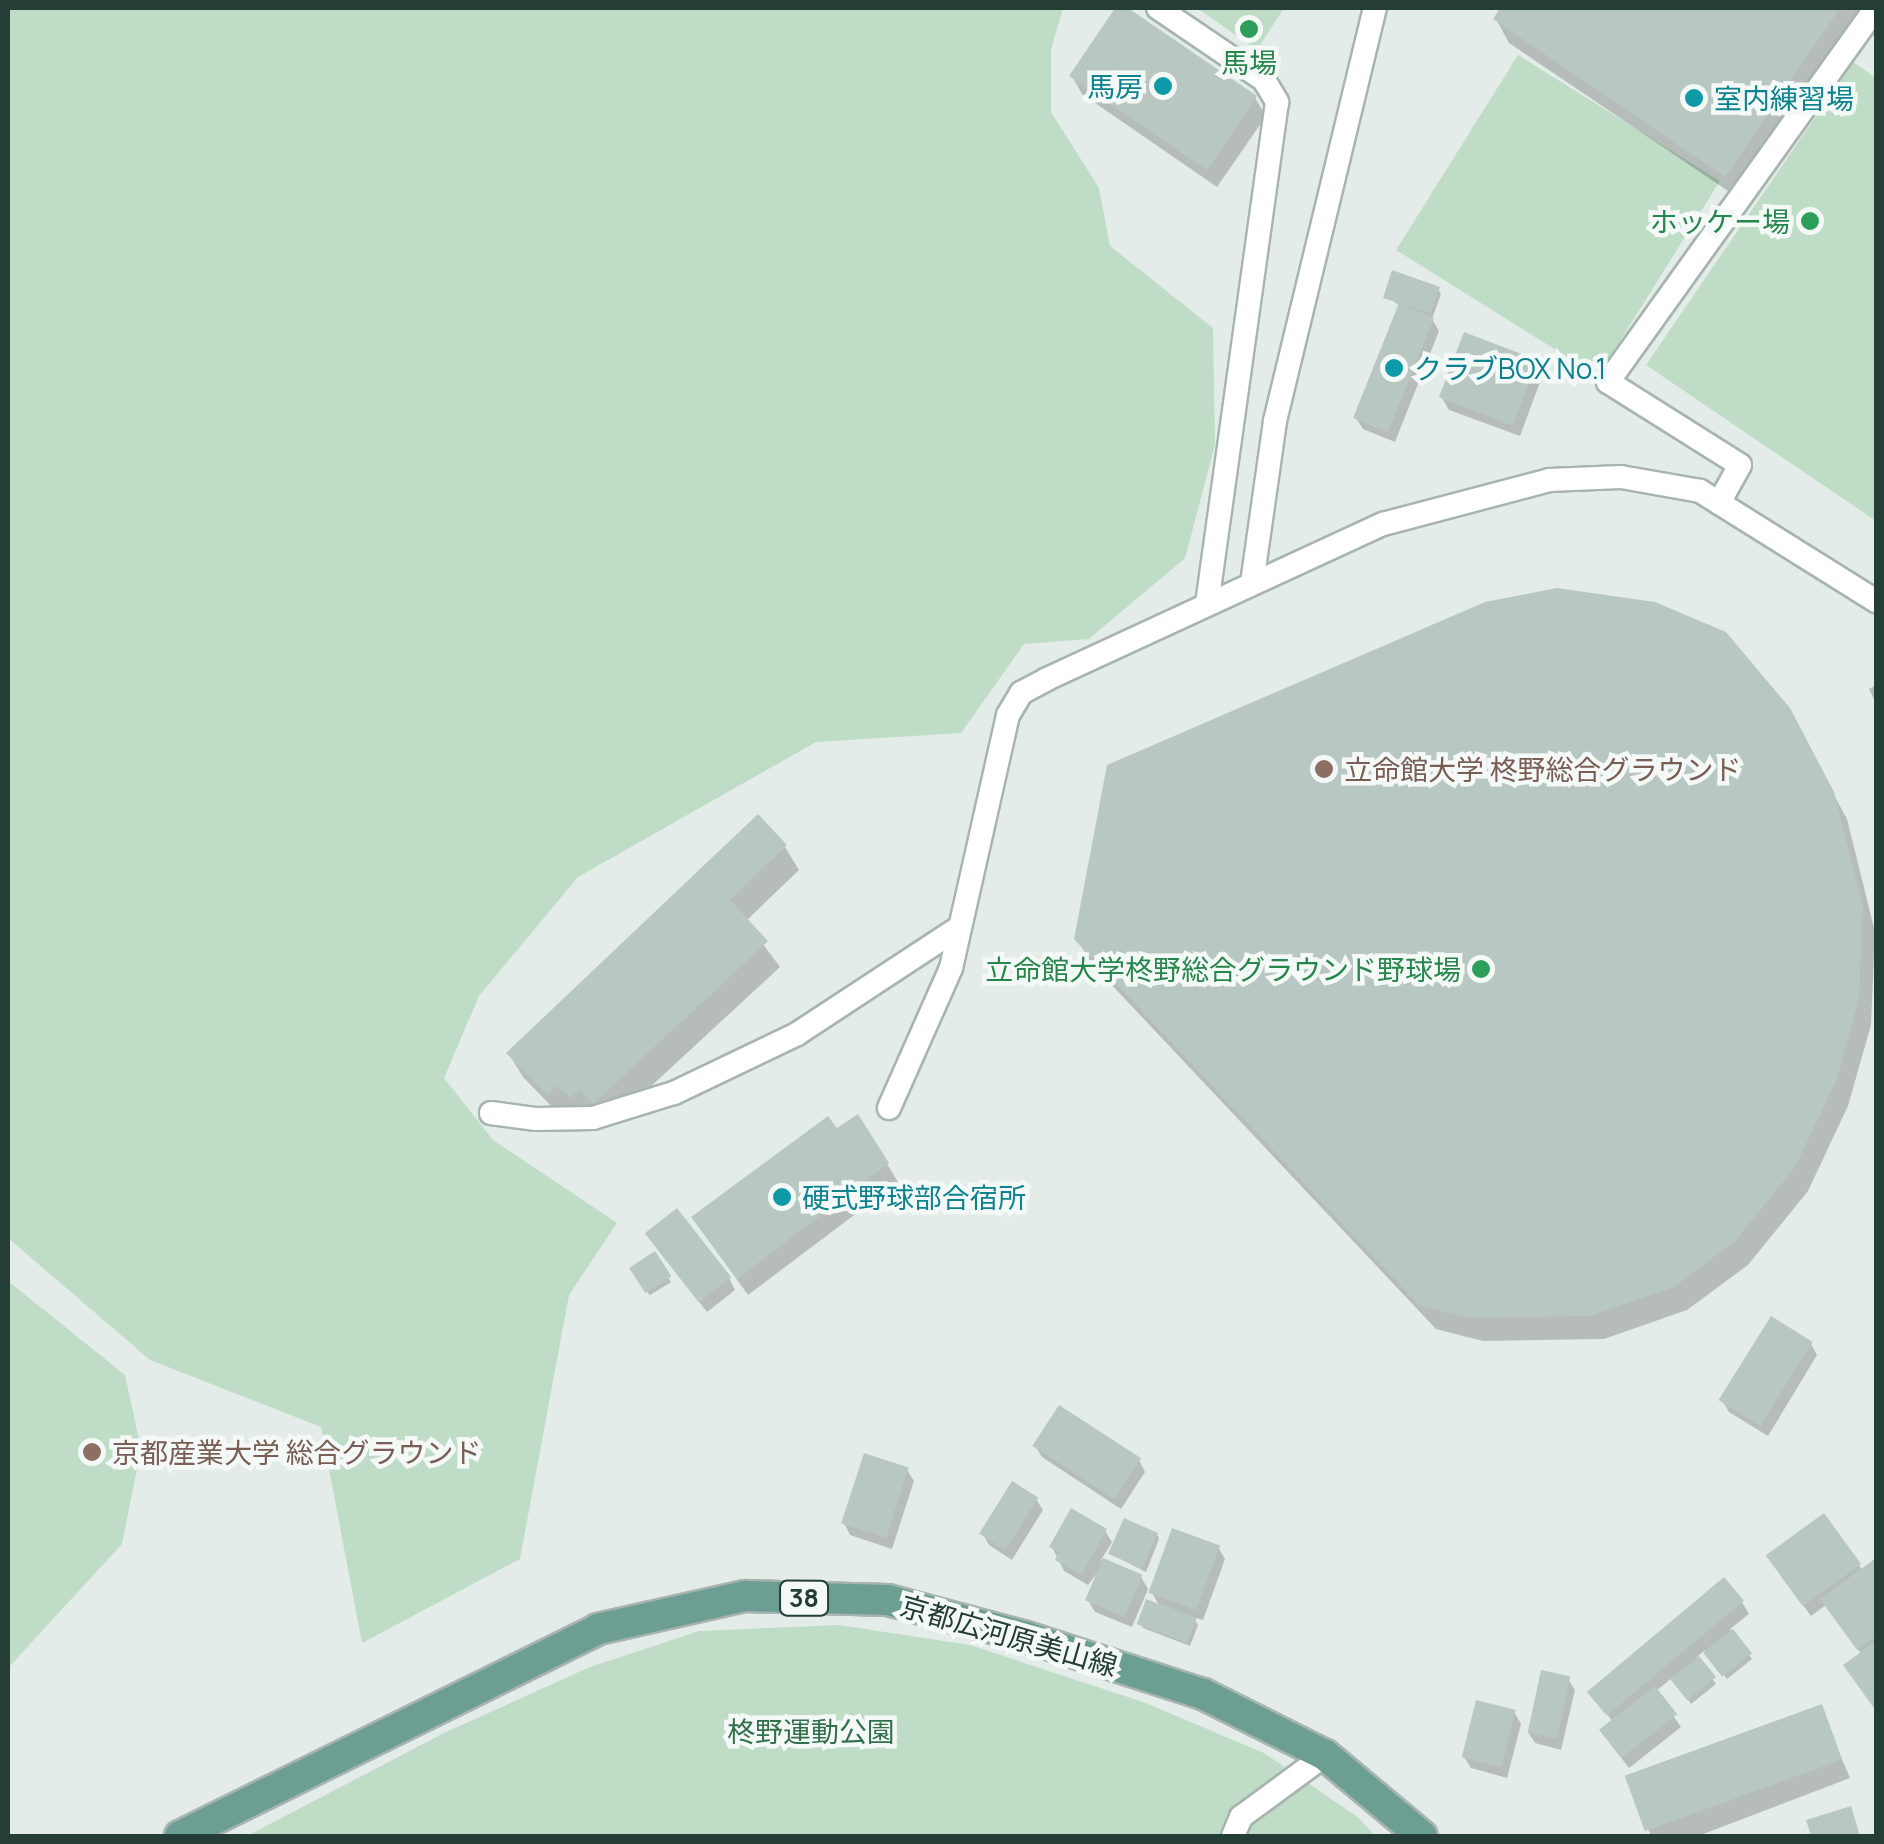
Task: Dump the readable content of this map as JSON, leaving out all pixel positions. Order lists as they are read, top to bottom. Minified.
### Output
{"streets":{"main road":["38","京都広河原美山線"]},"parks":["柊野運動公園"],"places":["馬場","馬房","室内練習場","ホッケー場","クラブBOX No.1","立命館大学 柊野総合グラウンド","立命館大学柊野総合グラウンド野球場","硬式野球部合宿所","京都産業大学 総合グラウンド"]}
